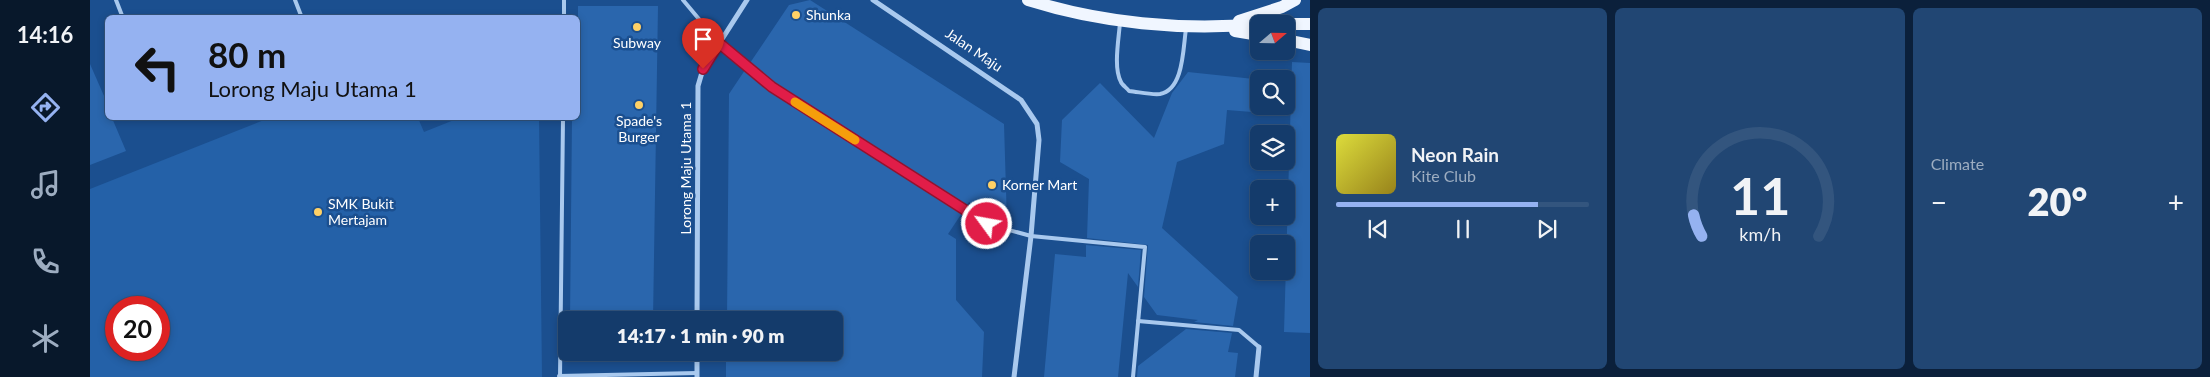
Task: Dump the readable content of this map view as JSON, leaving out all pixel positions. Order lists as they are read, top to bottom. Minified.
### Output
{"streets":{"street":["Jalan Maju","Lorong Maju Utama 1"]},"places":["Shunka","Subway","Spade's Burger","Korner Mart","SMK Bukit Mertajam"],"north":"right","page":{"tabs":"14:16","tile":"Climate","map_buttons":["+","−"],"turn":["80 m","Lorong Maju Utama 1"],"song":["Neon Rain","Kite Club"],"heat":["−","20°","+"],"limit":"20","trip":"14:17 · 1 min · 90 m","gauge":["11","km/h"]}}
